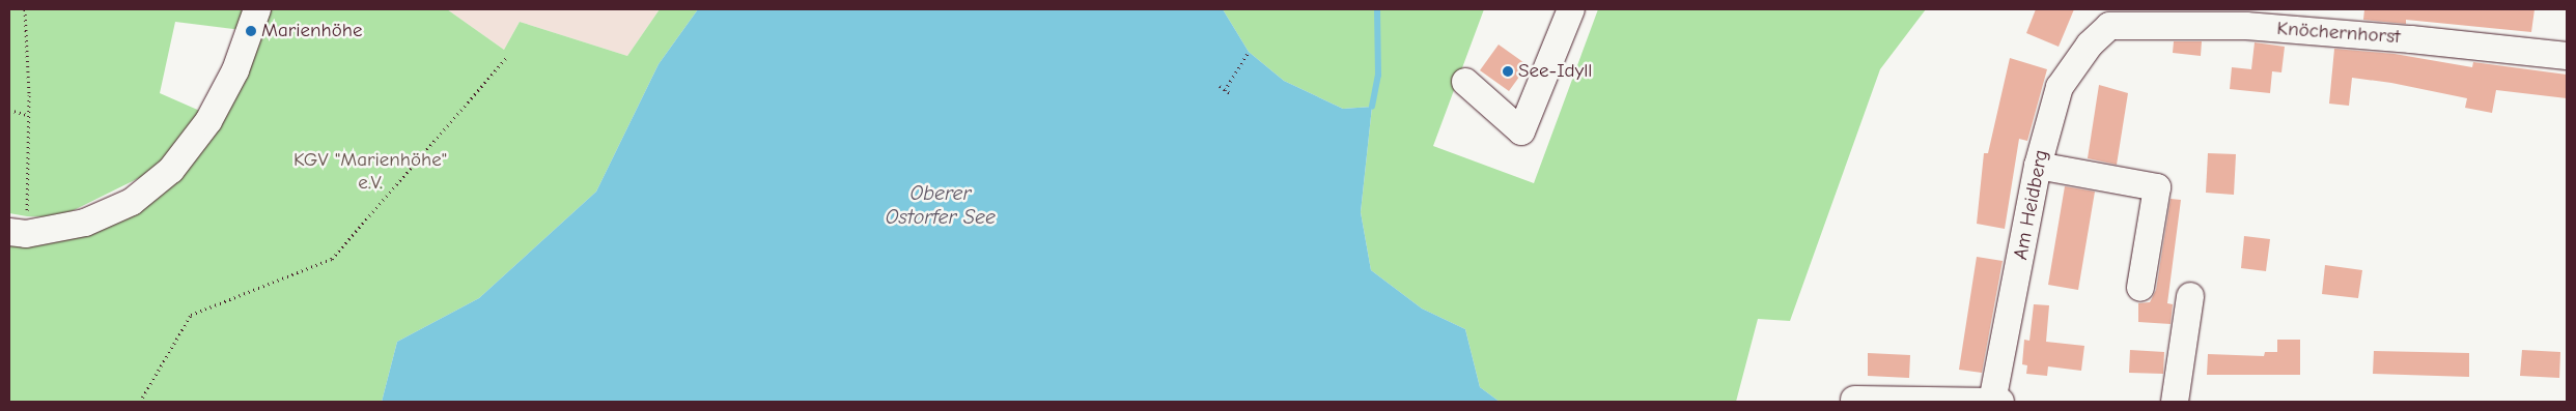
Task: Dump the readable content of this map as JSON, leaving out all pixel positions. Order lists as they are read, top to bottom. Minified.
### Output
{"streets":{"street":["Knöchernhorst","Am Heidberg"]},"crossings":[["Knöchernhorst","Am Heidberg"]],"water":["Oberer Ostorfer See"],"parks":["KGV \"Marienhöhe\" e.V."],"places":["Marienhöhe","See-Idyll"]}
